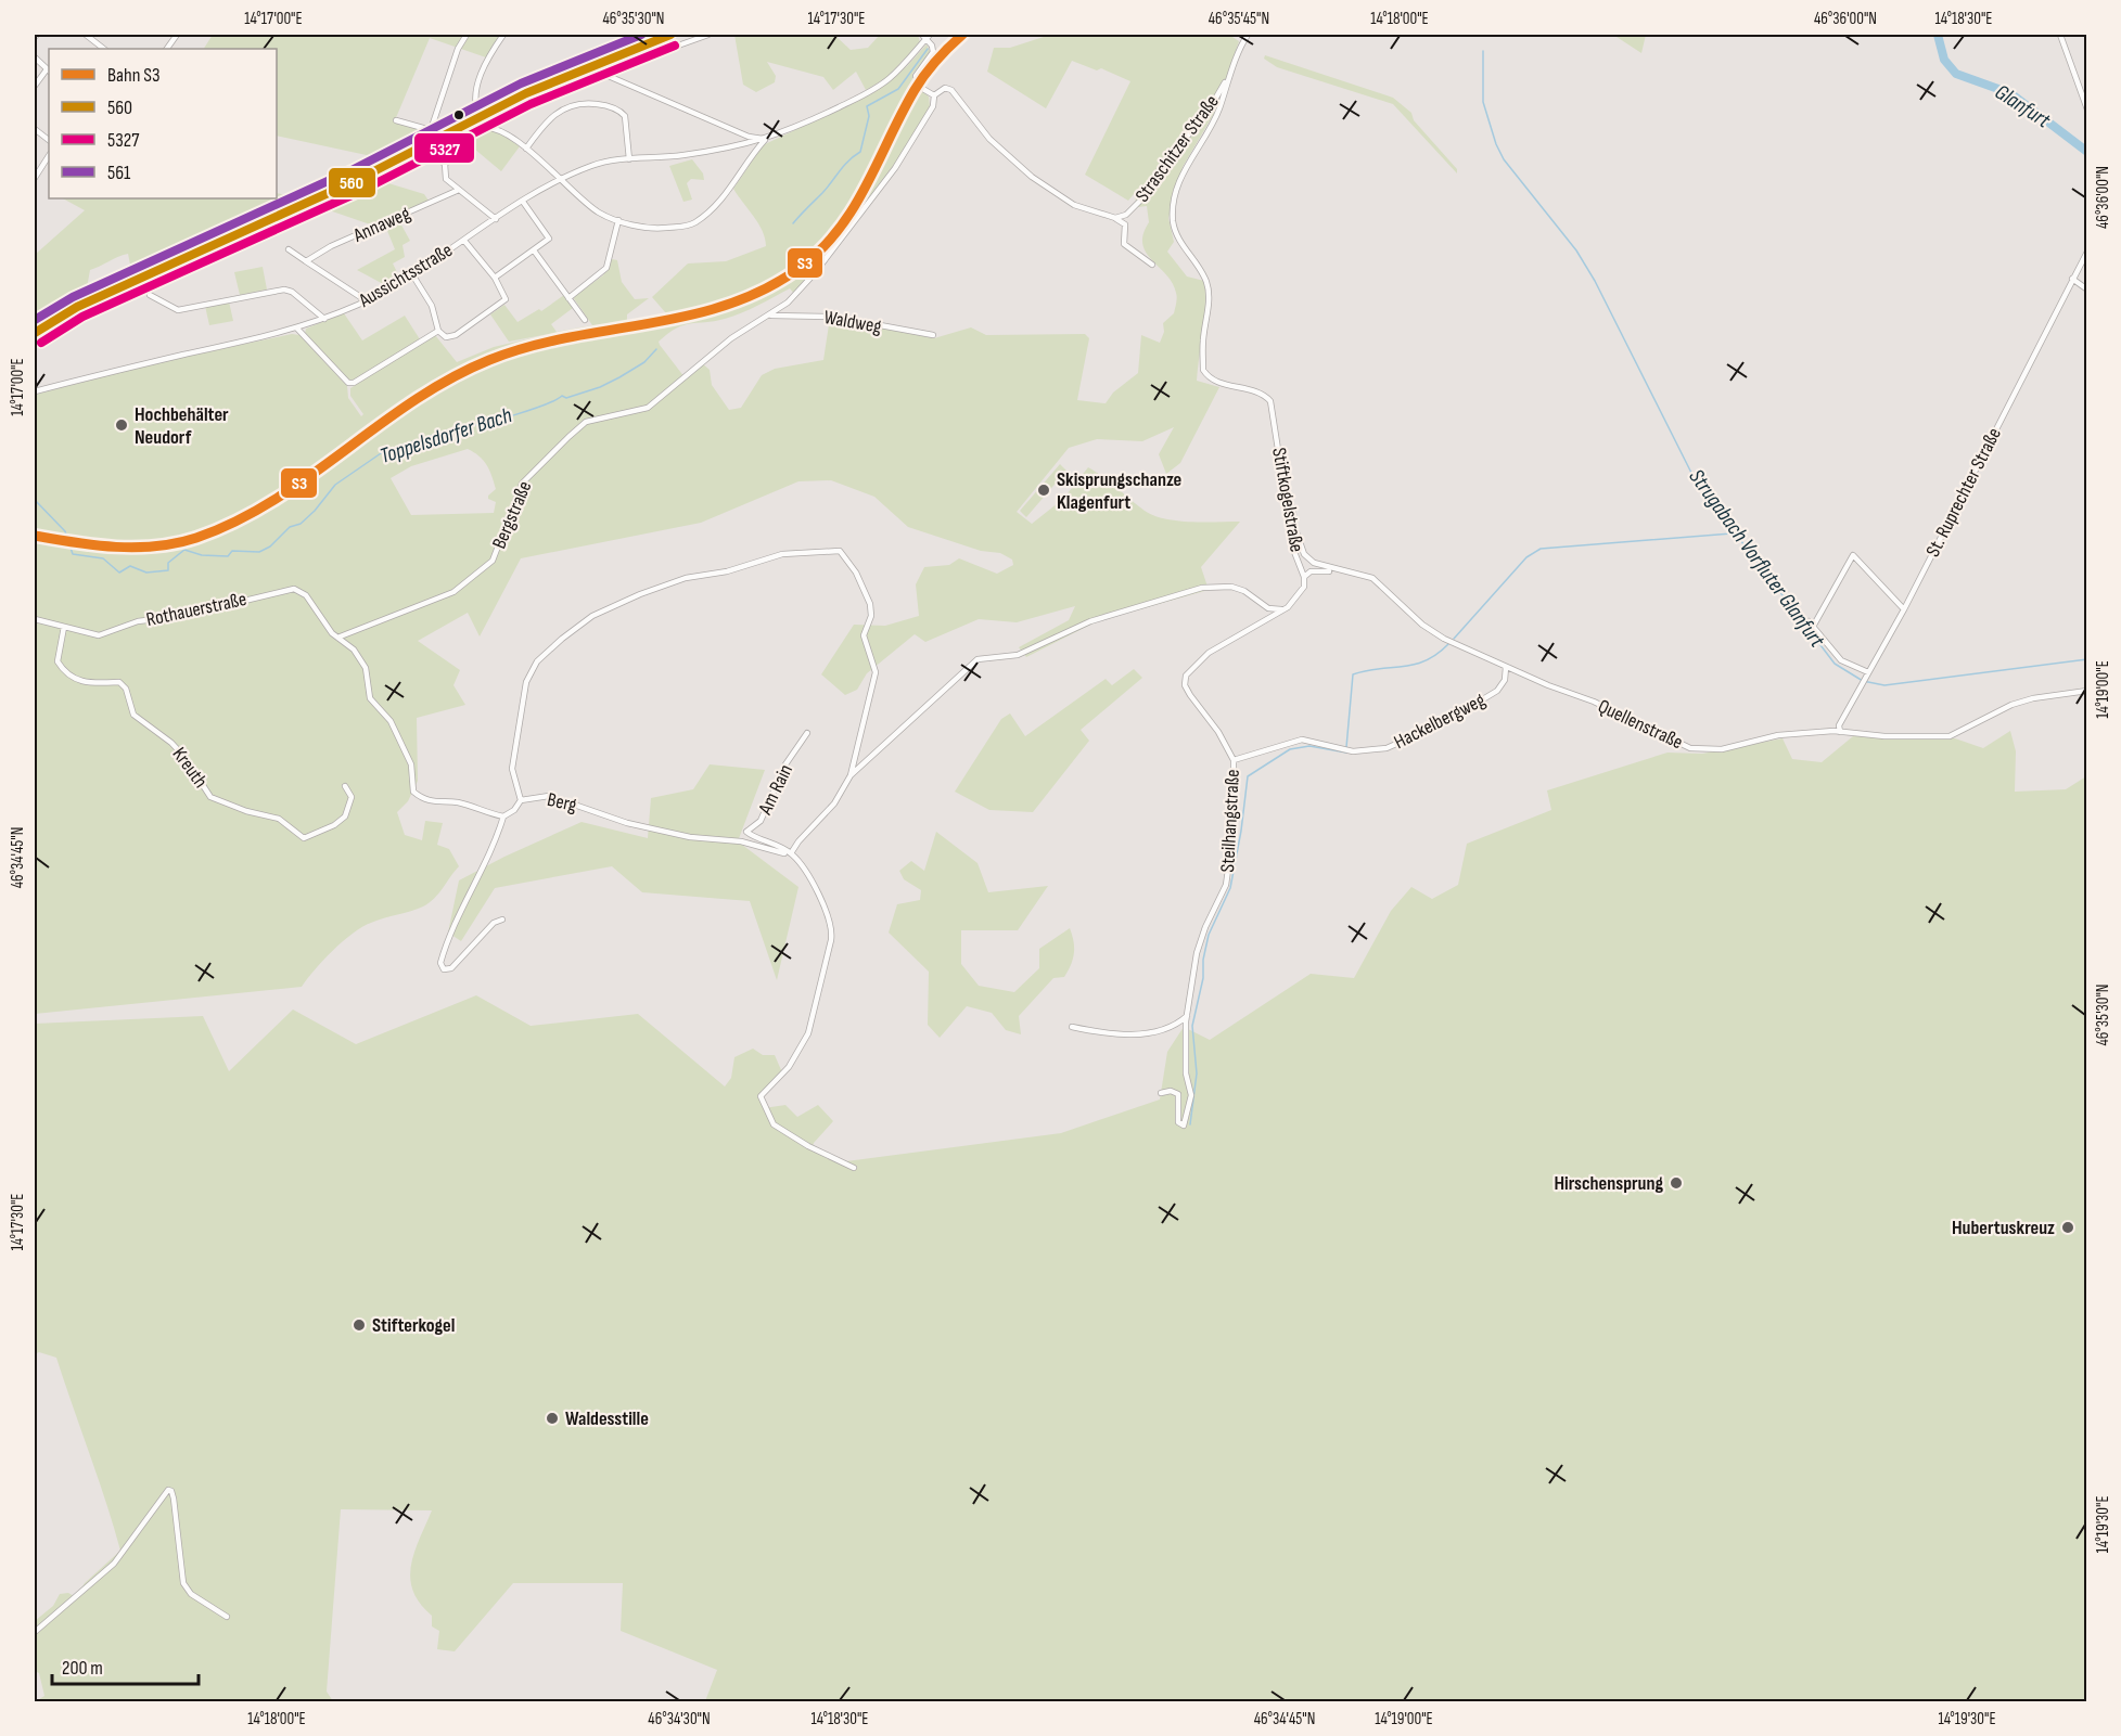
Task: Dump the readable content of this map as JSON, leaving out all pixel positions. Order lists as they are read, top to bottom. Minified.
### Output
{"streets":{"street":["Straschitzer Straße","Annaweg","Aussichtsstraße","Waldweg","St. Ruprechter Straße","Stiftkogelstraße","Bergstraße","Rothauerstraße","Hackelbergweg","Quellenstraße","Kreuth","Am Rain","Berg","Steilhangstraße"]},"crossings":[["Straschitzer Straße","Stiftkogelstraße"],["Waldweg","Bergstraße"],["St. Ruprechter Straße","Quellenstraße"],["Stiftkogelstraße","Quellenstraße"],["Stiftkogelstraße","Steilhangstraße"],["Bergstraße","Rothauerstraße"],["Rothauerstraße","Kreuth"],["Hackelbergweg","Quellenstraße"],["Hackelbergweg","Steilhangstraße"],["Am Rain","Berg"]],"water":["Glanfurt","Toppelsdorfer Bach","Strugabach Vorfluter Glanfurt"],"places":["Hochbehälter Neudorf","Skisprungschanze Klagenfurt","Hirschensprung","Hubertuskreuz","Stifterkogel","Waldesstille"],"lines":["rail line S3","transit line 560","transit line 561","transit line 5327"],"legend":["Bahn S3","560","5327","561"],"scale_bar":"200 m","coordinates":["14°17'00\"E","46°35'30\"N","14°17'30\"E","46°35'45\"N","14°18'00\"E","46°36'00\"N","14°18'30\"E","14°19'00\"E","46°34'45\"N","14°19'30\"E","46°34'30\"N"]}
